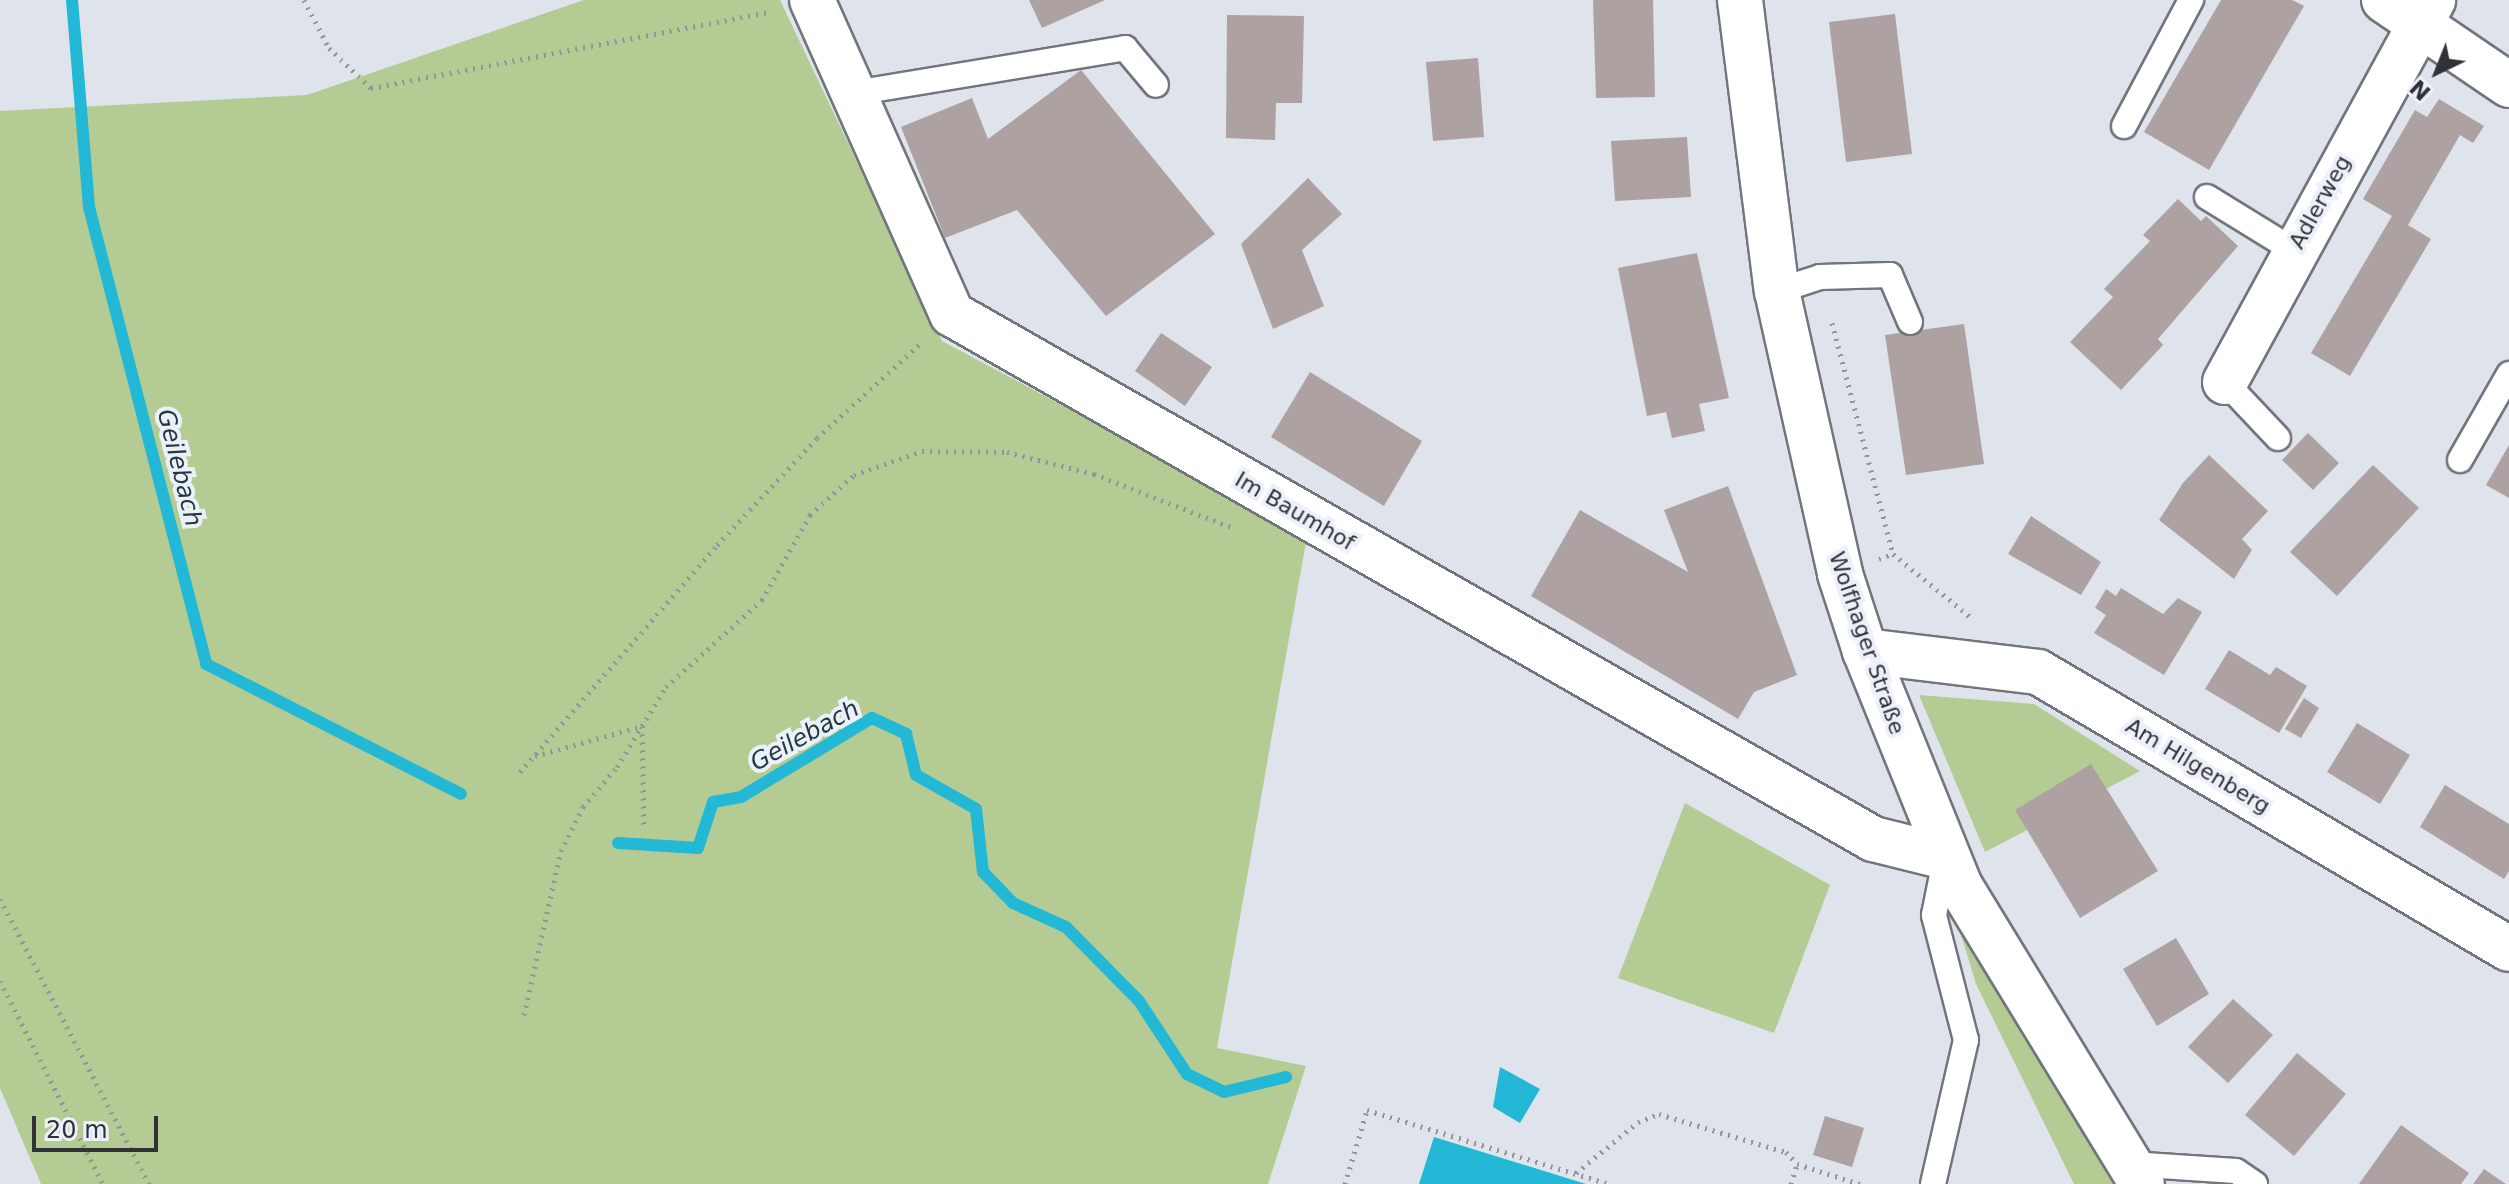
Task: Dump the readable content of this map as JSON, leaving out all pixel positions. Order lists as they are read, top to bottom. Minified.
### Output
{"streets":{"street":["Adlerweg","Im Baumhof","Wolfhager Straße","Am Hilgenberg"]},"crossings":[["Im Baumhof","Wolfhager Straße"],["Wolfhager Straße","Am Hilgenberg"]],"water":["Geilebach"],"scale_bar":"20 m","north":"bottom left"}
